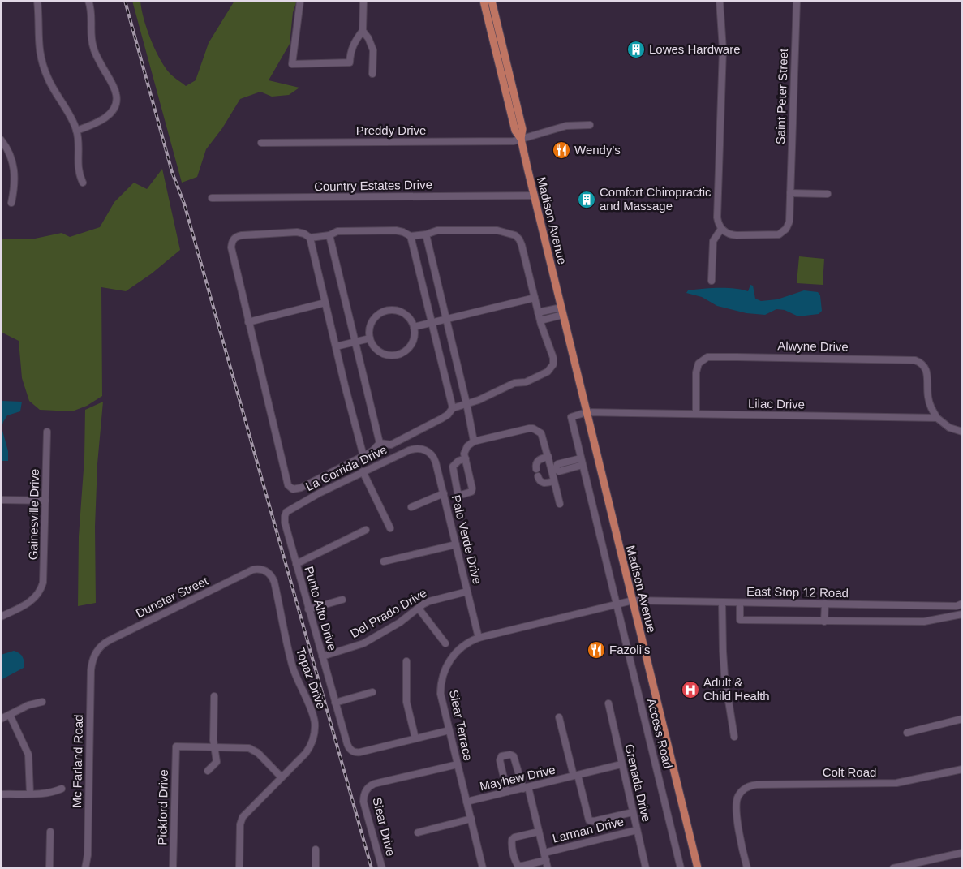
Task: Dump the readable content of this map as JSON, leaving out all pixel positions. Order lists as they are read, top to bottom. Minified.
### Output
{"streets":{"main road":["Madison Avenue"],"street":["Saint Peter Street","Preddy Drive","Country Estates Drive","Alwyne Drive","Lilac Drive","La Corrida Drive","Gainesville Drive","Palo Verde Drive","East Stop 12 Road","Dunster Street","Punto Alto Drive","Del Prado Drive","Topaz Drive","Siear Terrace","Access Road","Mc Farland Road","Colt Road","Mayhew Drive","Grenada Drive","Pickford Drive","Siear Drive","Larman Drive"]},"crossings":[["Preddy Drive","Madison Avenue"],["Country Estates Drive","Madison Avenue"],["Madison Avenue","Lilac Drive"],["Madison Avenue","East Stop 12 Road"],["Madison Avenue","Siear Terrace"],["Madison Avenue","Access Road"],["Alwyne Drive","Lilac Drive"],["Lilac Drive","Access Road"],["La Corrida Drive","Palo Verde Drive"],["La Corrida Drive","Punto Alto Drive"],["Palo Verde Drive","Del Prado Drive"],["Palo Verde Drive","Siear Terrace"],["East Stop 12 Road","Siear Terrace"],["Dunster Street","Topaz Drive"],["Dunster Street","Mc Farland Road"],["Punto Alto Drive","Del Prado Drive"],["Siear Terrace","Access Road"],["Siear Terrace","Mayhew Drive"],["Siear Terrace","Siear Drive"],["Mayhew Drive","Grenada Drive"],["Grenada Drive","Larman Drive"]],"places":{"building":["Lowes Hardware","Comfort Chiropractic and Massage"],"restaurant":["Wendy's","Fazoli's"],"hospital":["Adult & Child Health"]}}
